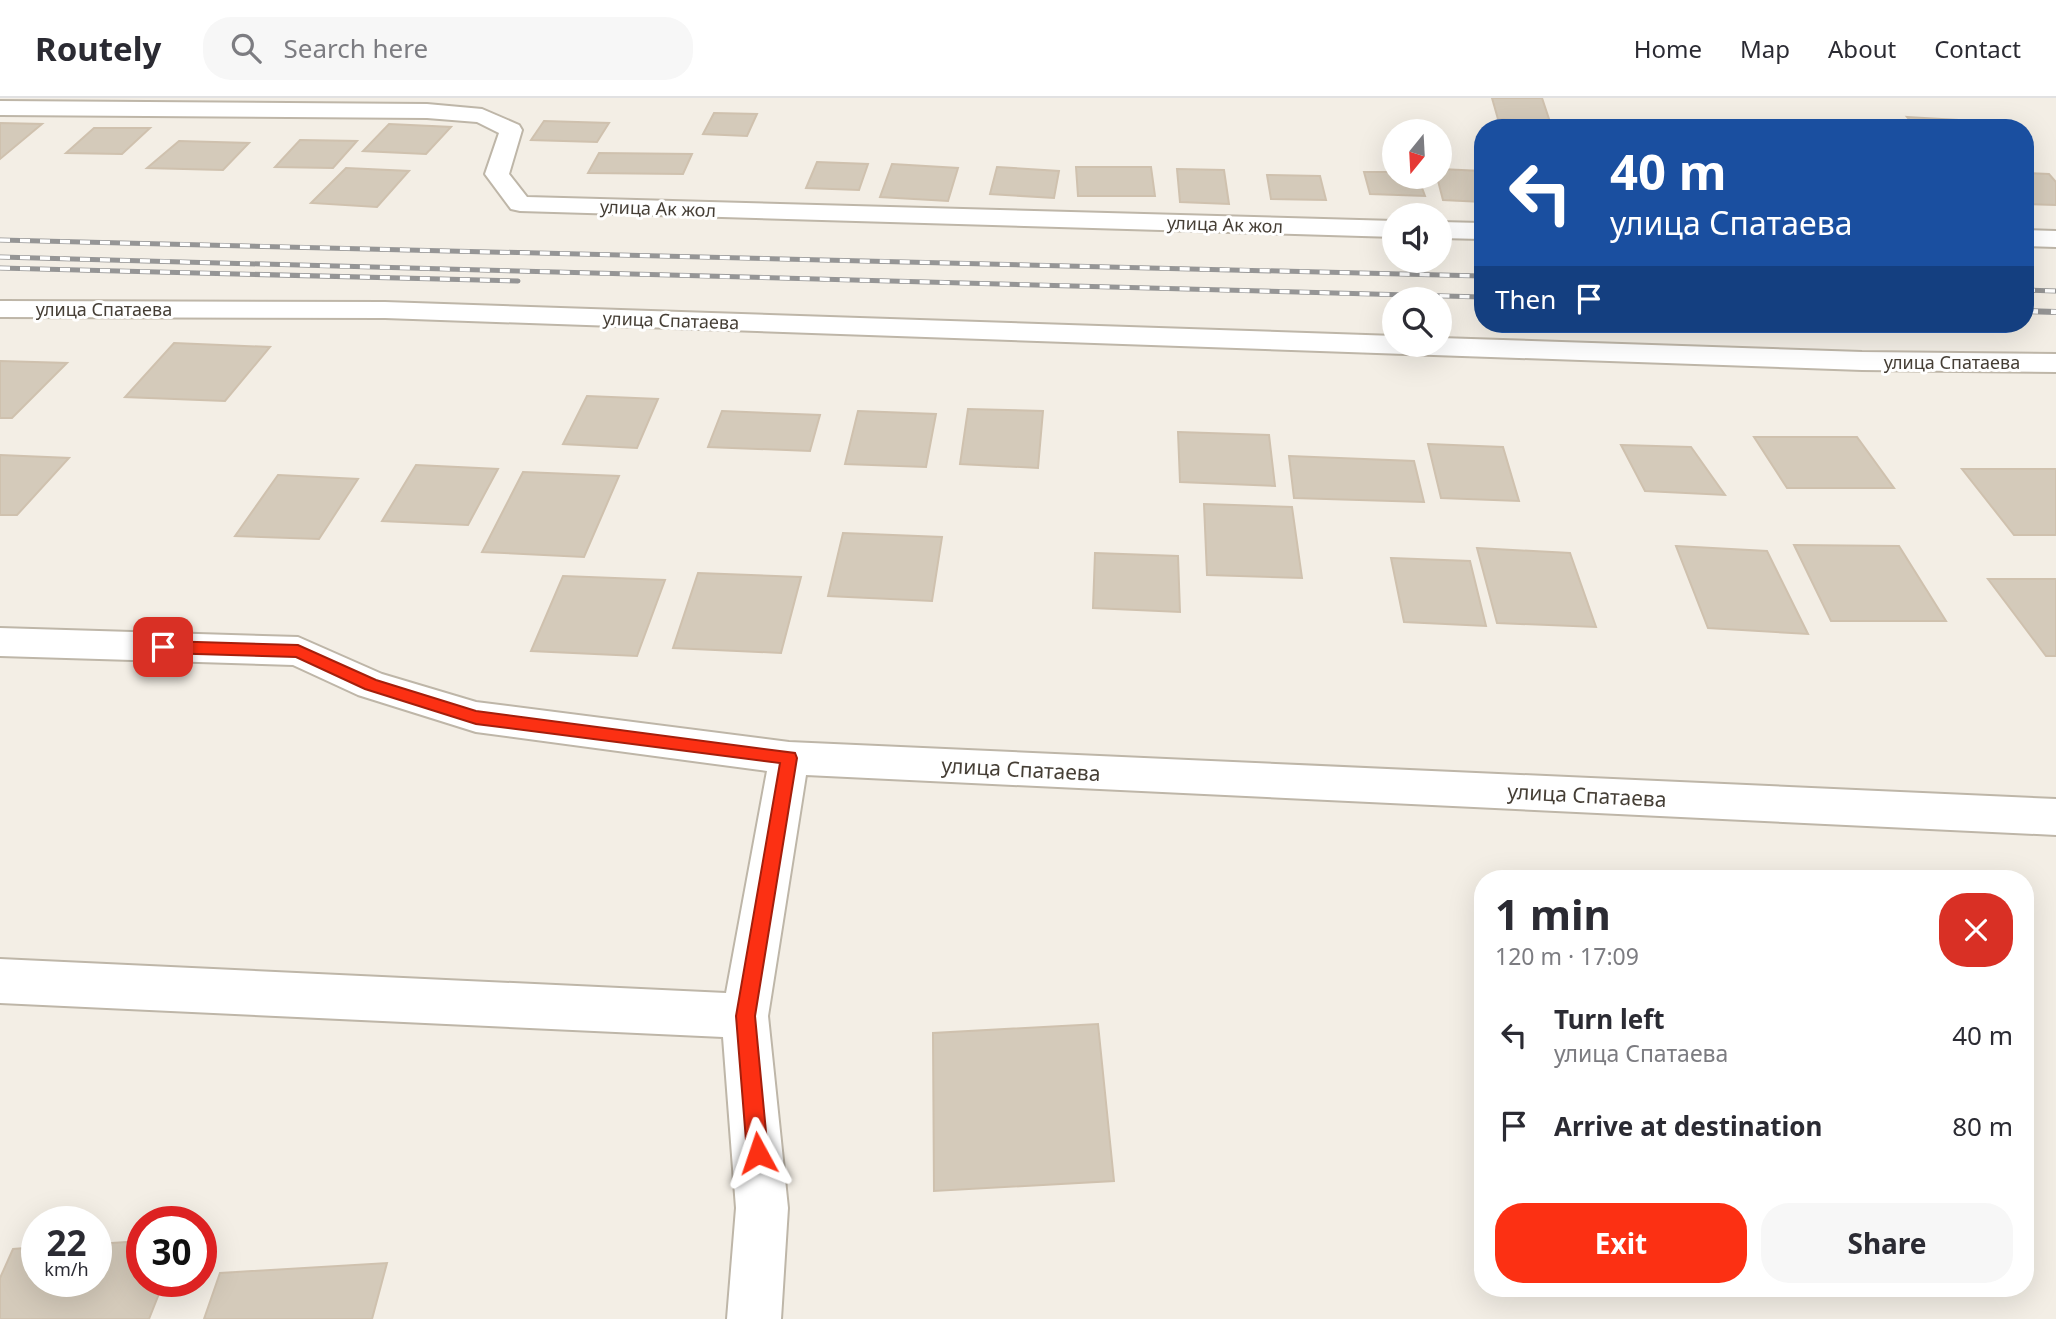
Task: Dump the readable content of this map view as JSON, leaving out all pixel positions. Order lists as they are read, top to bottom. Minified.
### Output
{"streets":{"street":["улица Ак жол","улица Спатаева"]},"north":"bottom","page":{"header":"Routely","search":"Search here","nav":["Home","Map","About","Contact"],"turn":["40 m","улица Спатаева"],"then":"Then","heading":["1 min","120 m · 17:09"],"list":[{"name":"Turn left","note":"улица Спатаева","value":"40 m"},{"name":"Arrive at destination","value":"80 m"}],"buttons":["Exit","Share"],"speed":"22 km/h","limit":"30"}}
